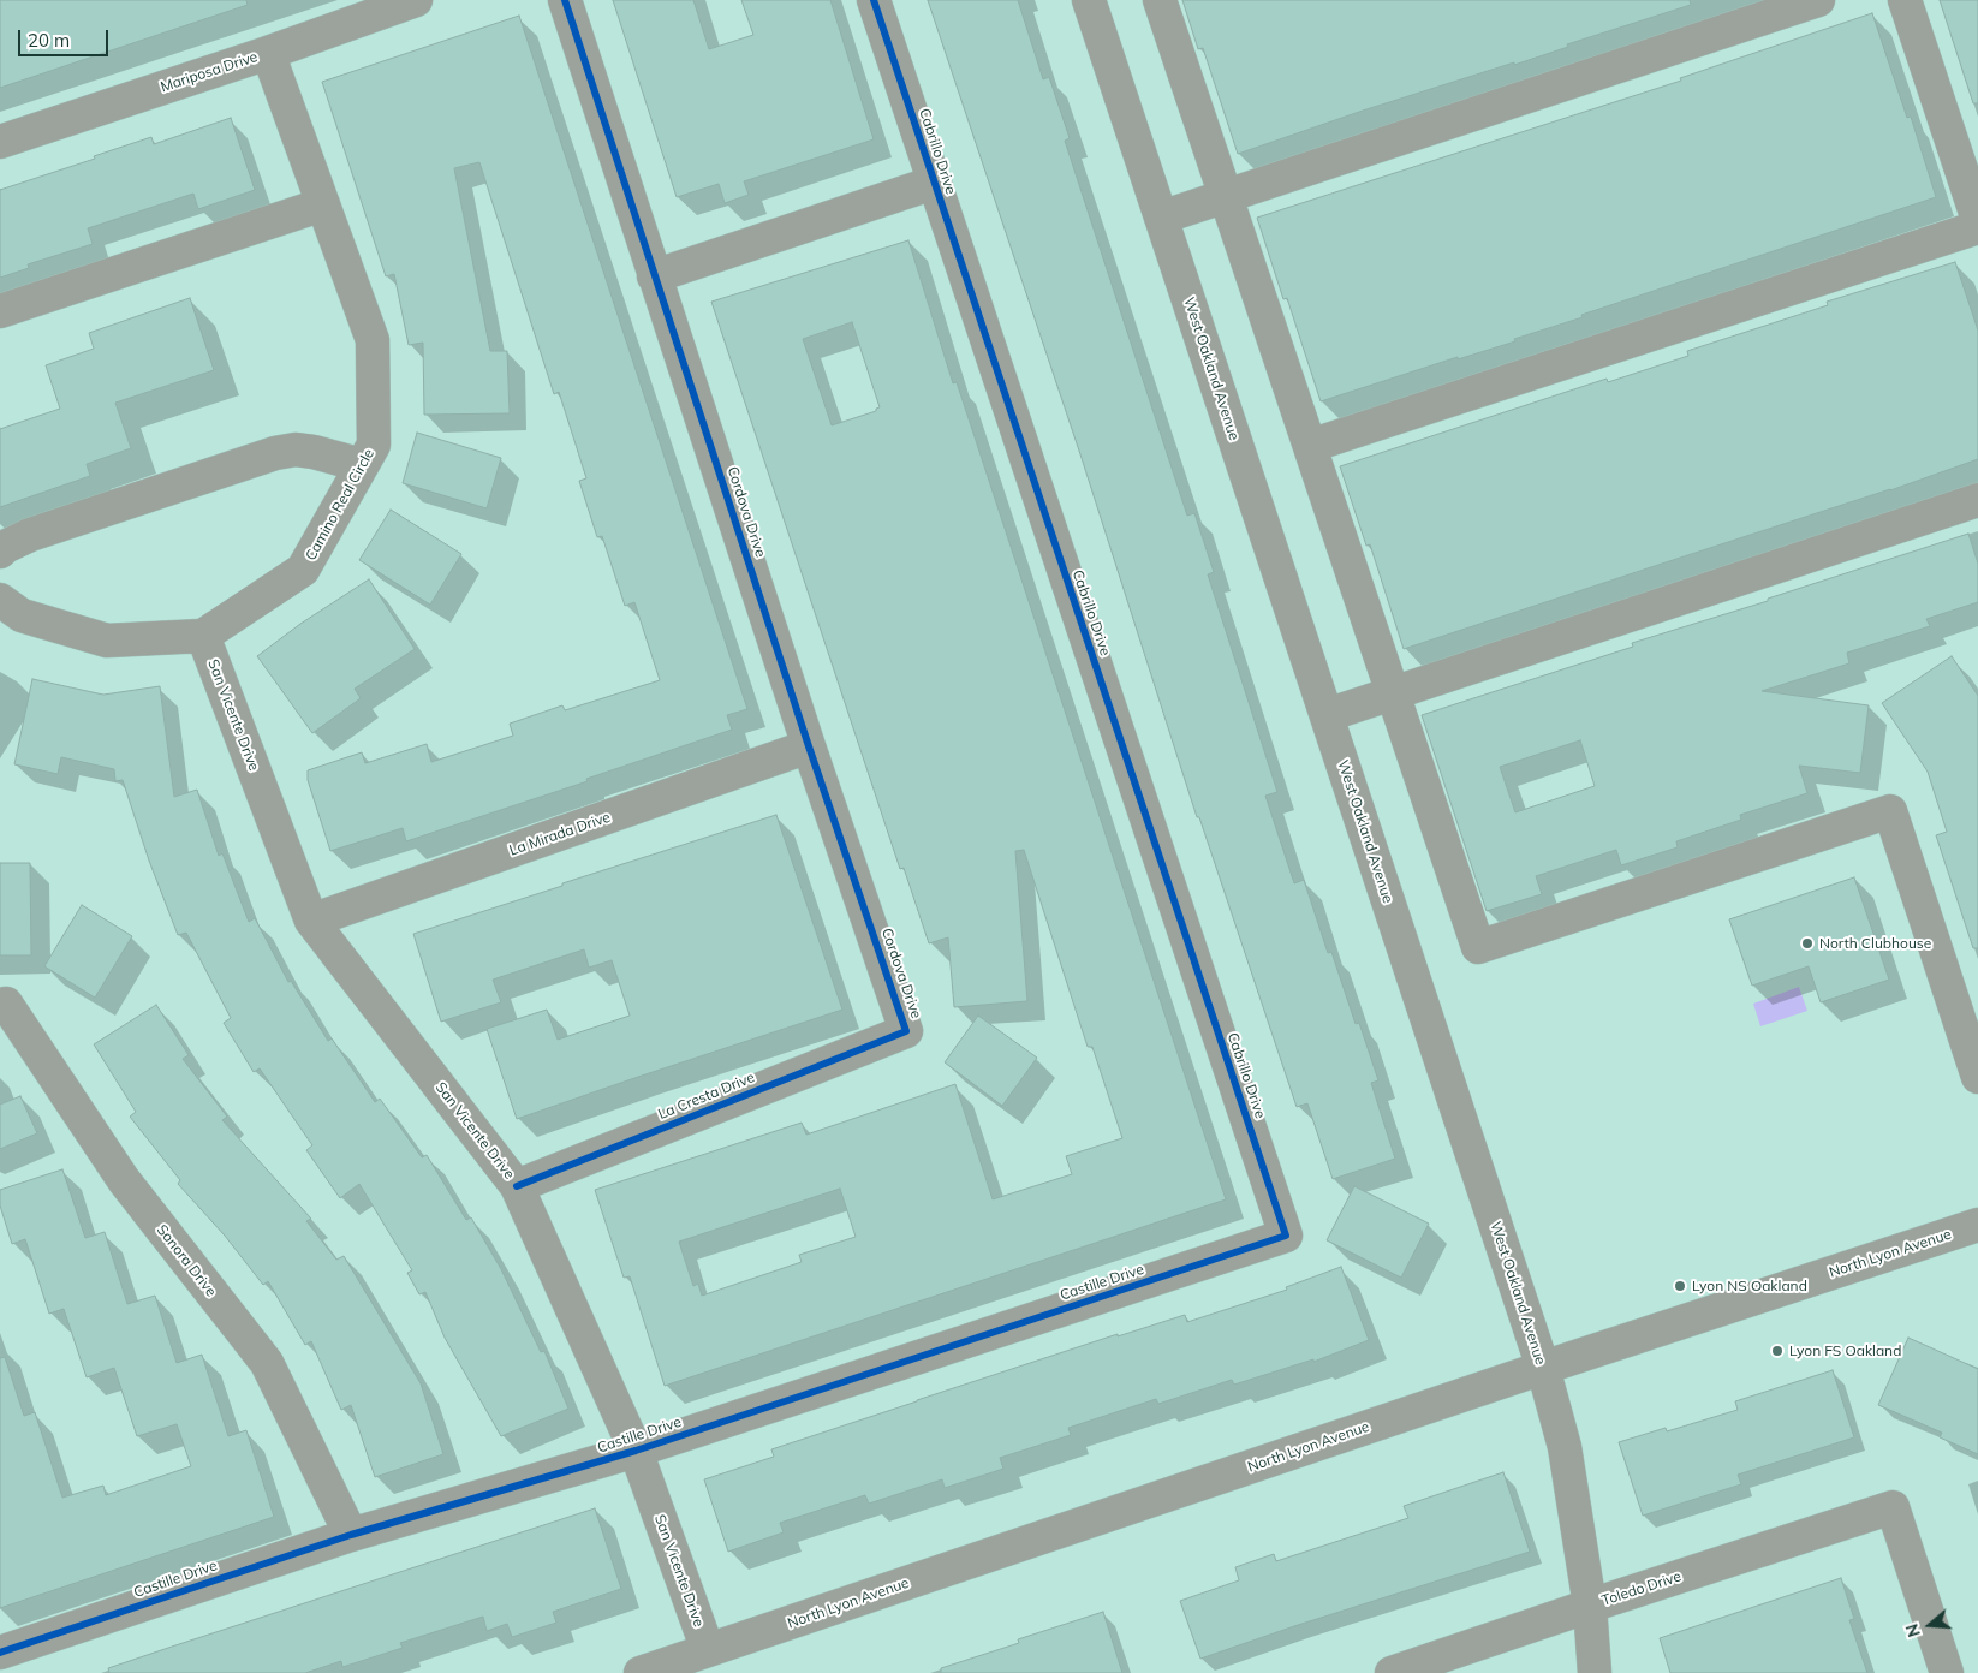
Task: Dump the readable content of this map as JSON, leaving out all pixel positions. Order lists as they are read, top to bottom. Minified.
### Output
{"streets":{"street":["Mariposa Drive","Cabrillo Drive","West Oakland Avenue","Camino Real Circle","Cordova Drive","San Vicente Drive","La Mirada Drive","La Cresta Drive","North Lyon Avenue","Sonora Drive","Castille Drive","Toledo Drive"]},"crossings":[["Mariposa Drive","Camino Real Circle"],["Cabrillo Drive","Cordova Drive"],["Cabrillo Drive","Castille Drive"],["West Oakland Avenue","North Lyon Avenue"],["West Oakland Avenue","Toledo Drive"],["Camino Real Circle","San Vicente Drive"],["Cordova Drive","La Mirada Drive"],["Cordova Drive","La Cresta Drive"],["San Vicente Drive","La Mirada Drive"],["San Vicente Drive","La Cresta Drive"],["San Vicente Drive","North Lyon Avenue"],["San Vicente Drive","Castille Drive"],["Sonora Drive","Castille Drive"]],"places":["North Clubhouse","Lyon NS Oakland","Lyon FS Oakland"],"scale_bar":"20 m","north":"left"}
